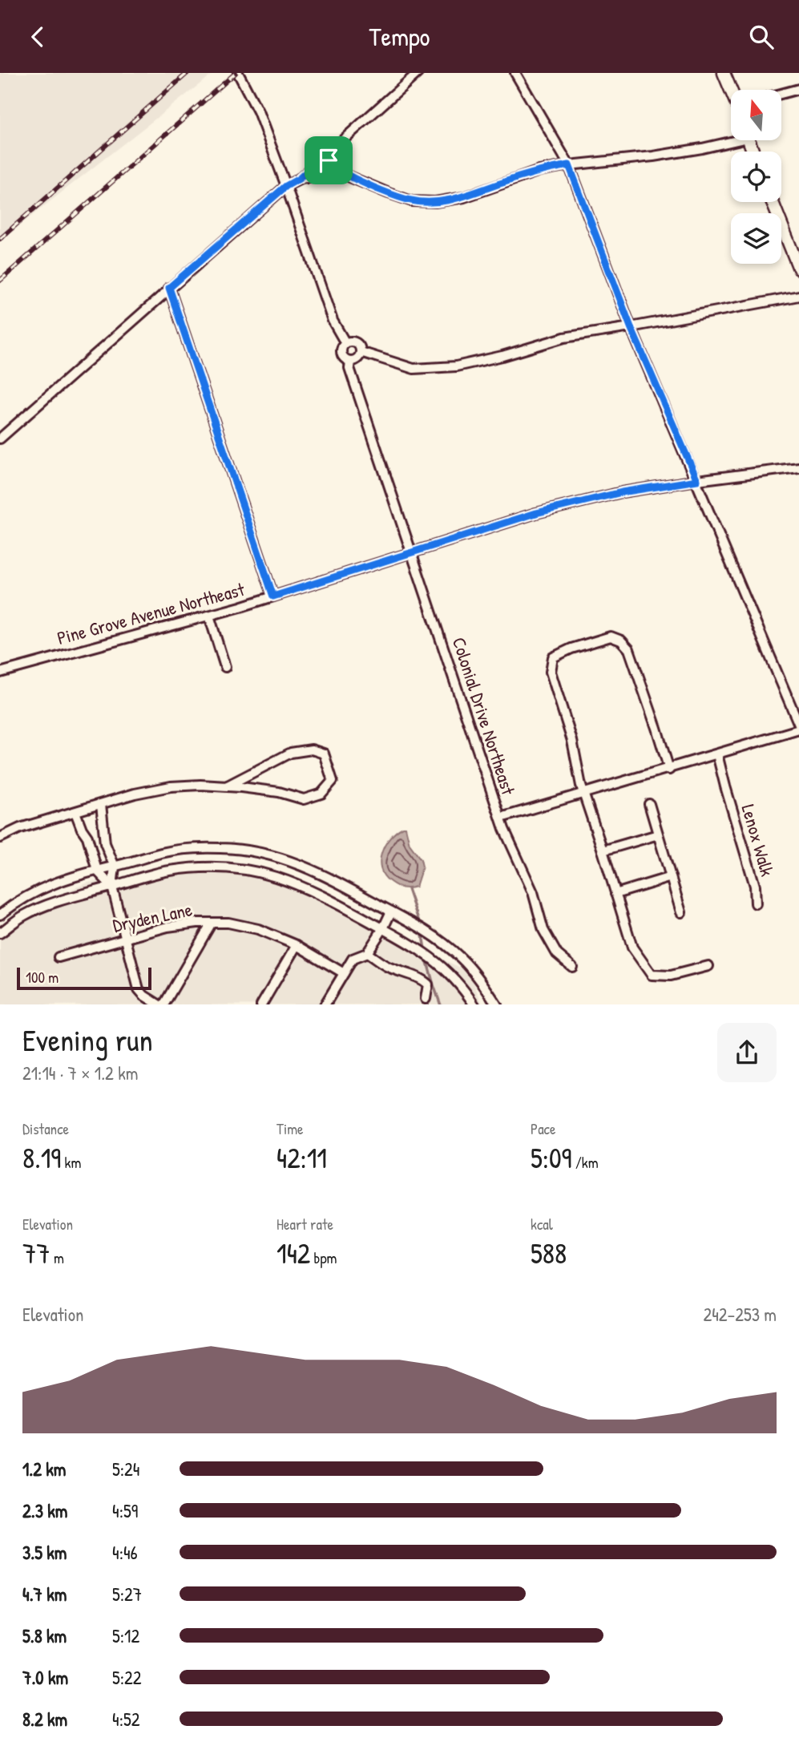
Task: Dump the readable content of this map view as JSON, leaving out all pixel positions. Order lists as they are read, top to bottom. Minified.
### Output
{"streets":{"street":["Pine Grove Avenue Northeast","Colonial Drive Northeast","Lenox Walk","Dryden Lane"]},"crossings":[["Pine Grove Avenue Northeast","Colonial Drive Northeast"],["Colonial Drive Northeast","Lenox Walk"]],"scale_bar":"100 m","north":"top","page":{"header":"Tempo","scale":"100 m","heading":["Evening run","21:14 · 7 × 1.2 km"],"stats":[["Distance","8.19 km"],["Time","42:11"],["Pace","5:09 /km"],["Elevation","77 m"],["Heart rate","142 bpm"],["kcal","588"]],"chart":["Elevation","242–253 m"],"list":[{"name":"1.2 km","note":"5:24"},{"name":"2.3 km","note":"4:59"},{"name":"3.5 km","note":"4:46"},{"name":"4.7 km","note":"5:27"},{"name":"5.8 km","note":"5:12"},{"name":"7.0 km","note":"5:22"},{"name":"8.2 km","note":"4:52"}]}}
